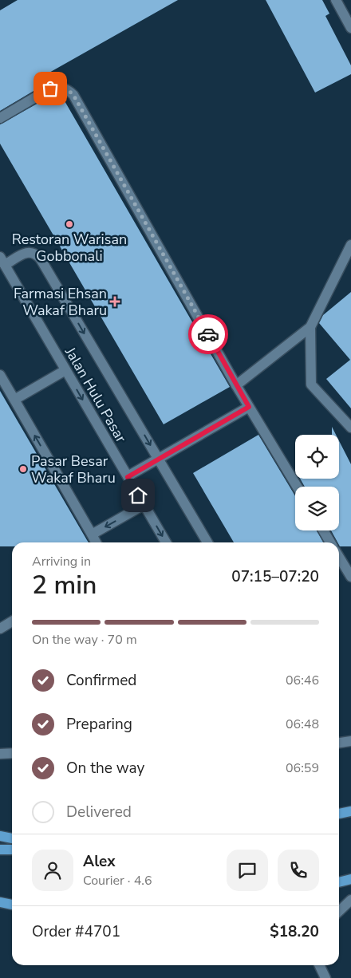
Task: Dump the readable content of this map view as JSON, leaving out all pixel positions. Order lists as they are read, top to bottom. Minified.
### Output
{"streets":{"street":["Jalan Hulu Pasar"]},"places":{"other":["Restoran Warisan Gobbonali","Pasar Besar Wakaf Bharu"],"health":["Farmasi Ehsan Wakaf Bharu"]},"page":{"heading":["2 min","Arriving in","07:15–07:20"],"panel":["Alex","Courier · 4.6","Order #4701","$18.20"],"bar":"On the way · 70 m","list":[["Confirmed","06:46"],["Preparing","06:48"],["On the way","06:59"],"Delivered"]}}
